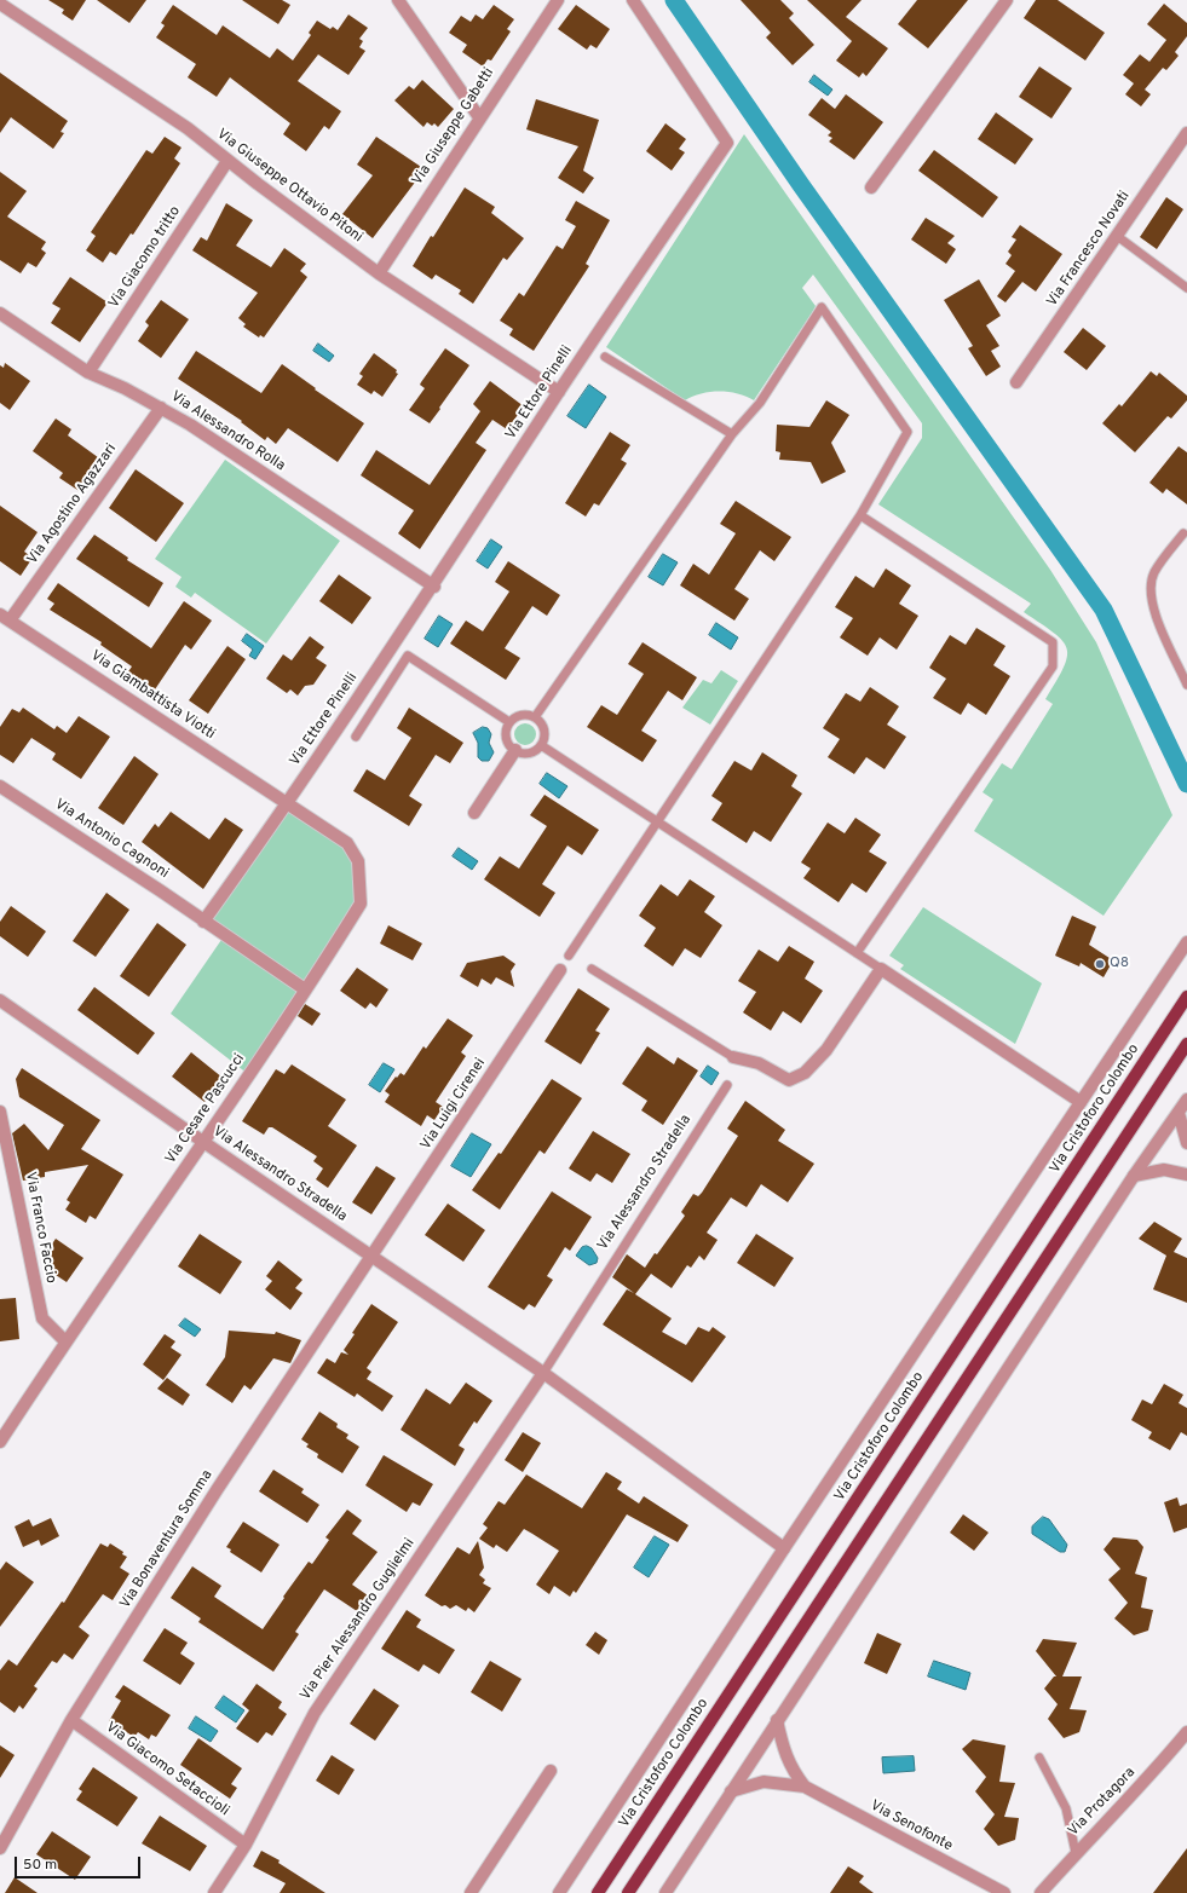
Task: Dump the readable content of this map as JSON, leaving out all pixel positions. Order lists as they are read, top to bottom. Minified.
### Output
{"streets":{"main road":["Via Cristoforo Colombo"],"street":["Via Giuseppe Gabetti","Via Giuseppe Ottavio Pitoni","Via Francesco Novati","Via Giacomo tritto","Via Ettore Pinelli","Via Alessandro Rolla","Via Agostino Agazzari","Via Giambattista Viotti","Via Antonio Cagnoni","Via Luigi Cirenei","Via Cesare Pascucci","Via Alessandro Stradella","Via Franco Faccio","Via Bonaventura Somma","Via Pier Alessandro Guglielmi","Via Giacomo Setaccioli","Via Protagora","Via Senofonte"]},"crossings":[["Via Giuseppe Gabetti","Via Giuseppe Ottavio Pitoni"],["Via Giuseppe Ottavio Pitoni","Via Giacomo tritto"],["Via Giuseppe Ottavio Pitoni","Via Ettore Pinelli"],["Via Giacomo tritto","Via Alessandro Rolla"],["Via Ettore Pinelli","Via Alessandro Rolla"],["Via Ettore Pinelli","Via Giambattista Viotti"],["Via Ettore Pinelli","Via Antonio Cagnoni"],["Via Ettore Pinelli","Via Cesare Pascucci"],["Via Alessandro Rolla","Via Agostino Agazzari"],["Via Agostino Agazzari","Via Giambattista Viotti"],["Via Giambattista Viotti","Via Cesare Pascucci"],["Via Antonio Cagnoni","Via Cesare Pascucci"],["Via Luigi Cirenei","Via Alessandro Stradella"],["Via Luigi Cirenei","Via Bonaventura Somma"],["Via Cesare Pascucci","Via Alessandro Stradella"],["Via Cesare Pascucci","Via Franco Faccio"],["Via Cristoforo Colombo","Via Alessandro Stradella"],["Via Alessandro Stradella","Via Bonaventura Somma"],["Via Alessandro Stradella","Via Pier Alessandro Guglielmi"],["Via Bonaventura Somma","Via Giacomo Setaccioli"],["Via Pier Alessandro Guglielmi","Via Giacomo Setaccioli"]],"places":["Q8"],"scale_bar":"50 m"}
